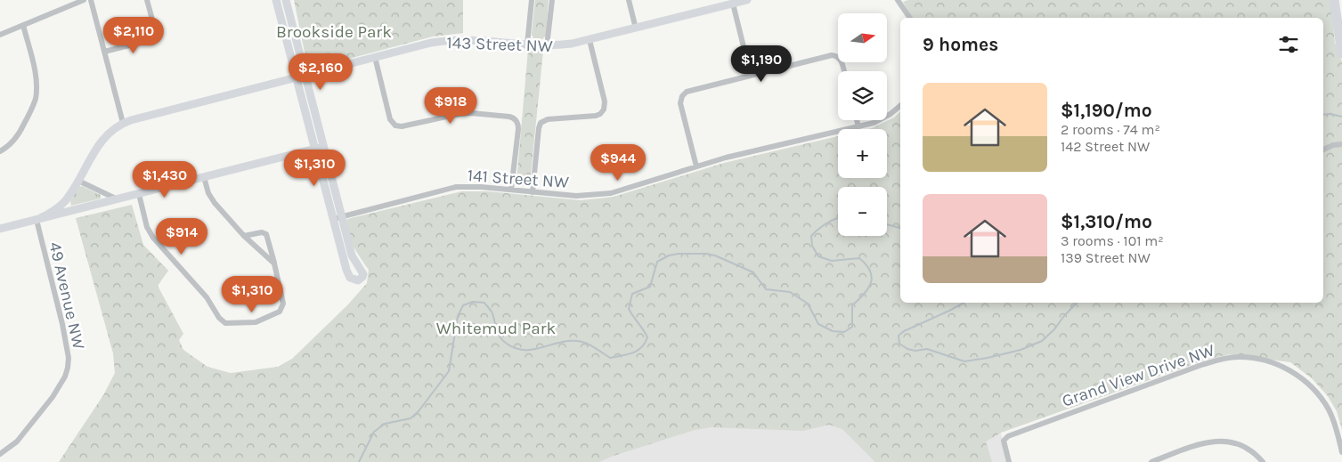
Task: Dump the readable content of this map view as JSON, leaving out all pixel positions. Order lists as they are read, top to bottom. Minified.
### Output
{"streets":{"street":["143 Street NW","141 Street NW","49 Avenue NW","Grand View Drive NW"]},"parks":["Brookside Park","Whitemud Park"],"north":"right","page":{"map_buttons":["+","−"],"price":["$2,110","$1,190","$2,160","$918","$944","$1,310","$1,430","$914","$1,310"],"heading":"9 homes","list":[{"name":"$1,190/mo","note":"2 rooms · 74 m² · 142 Street NW"},{"name":"$1,310/mo","note":"3 rooms · 101 m² · 139 Street NW"}]}}
